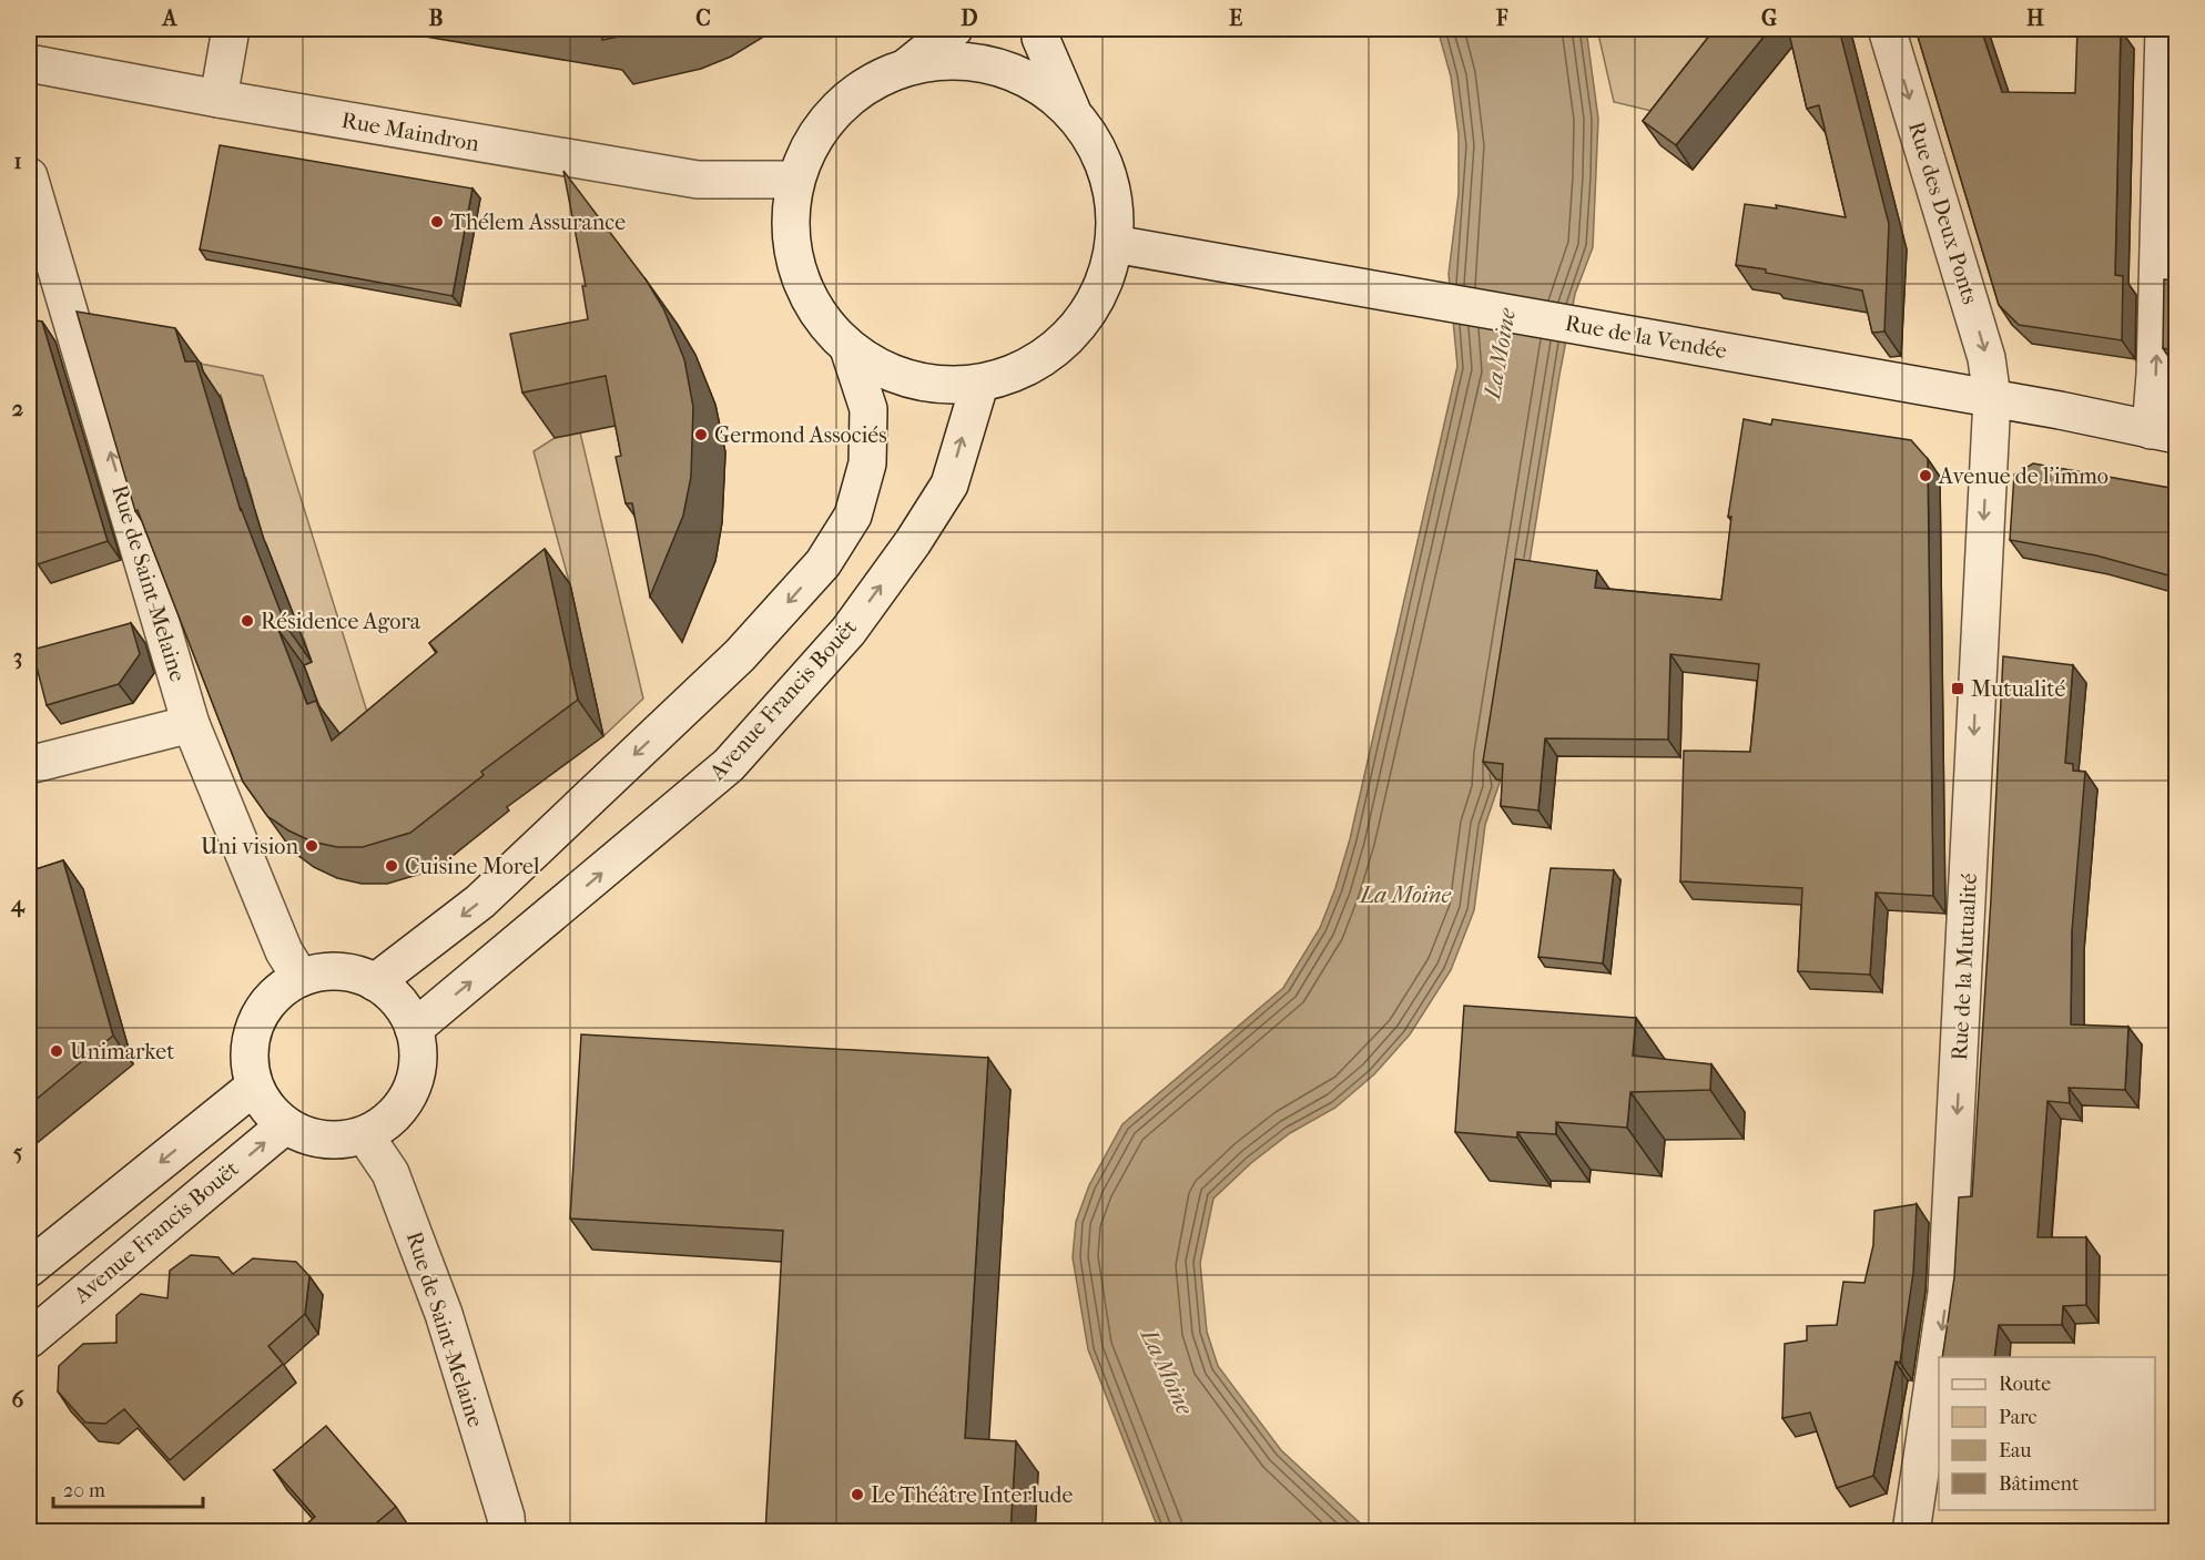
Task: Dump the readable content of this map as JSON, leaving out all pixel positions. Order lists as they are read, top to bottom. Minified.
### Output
{"streets":{"main road":["Rue Maindron","Rue des Deux Ponts","Rue de la Vendée","Rue de Saint-Melaine","Avenue Francis Bouët","Rue de la Mutualité"]},"crossings":[["Rue des Deux Ponts","Rue de la Vendée"],["Rue des Deux Ponts","Rue de la Mutualité"],["Rue de la Vendée","Rue de la Mutualité"],["Rue de Saint-Melaine","Avenue Francis Bouët"]],"one_way":["Rue de Saint-Melaine","Rue de la Mutualité"],"water":["La Moine"],"places":{"other":["Thélem Assurance","Germond Associés","Avenue de l'immo","Résidence Agora","Uni vision","Cuisine Morel","Unimarket","Le Théâtre Interlude"],"transit":["Mutualité"]},"legend":["Route","Parc","Eau","Bâtiment"],"scale_bar":"20 m","grid":{"columns":["A","B","C","D","E","F","G","H"],"rows":["1","2","3","4","5","6"]}}
